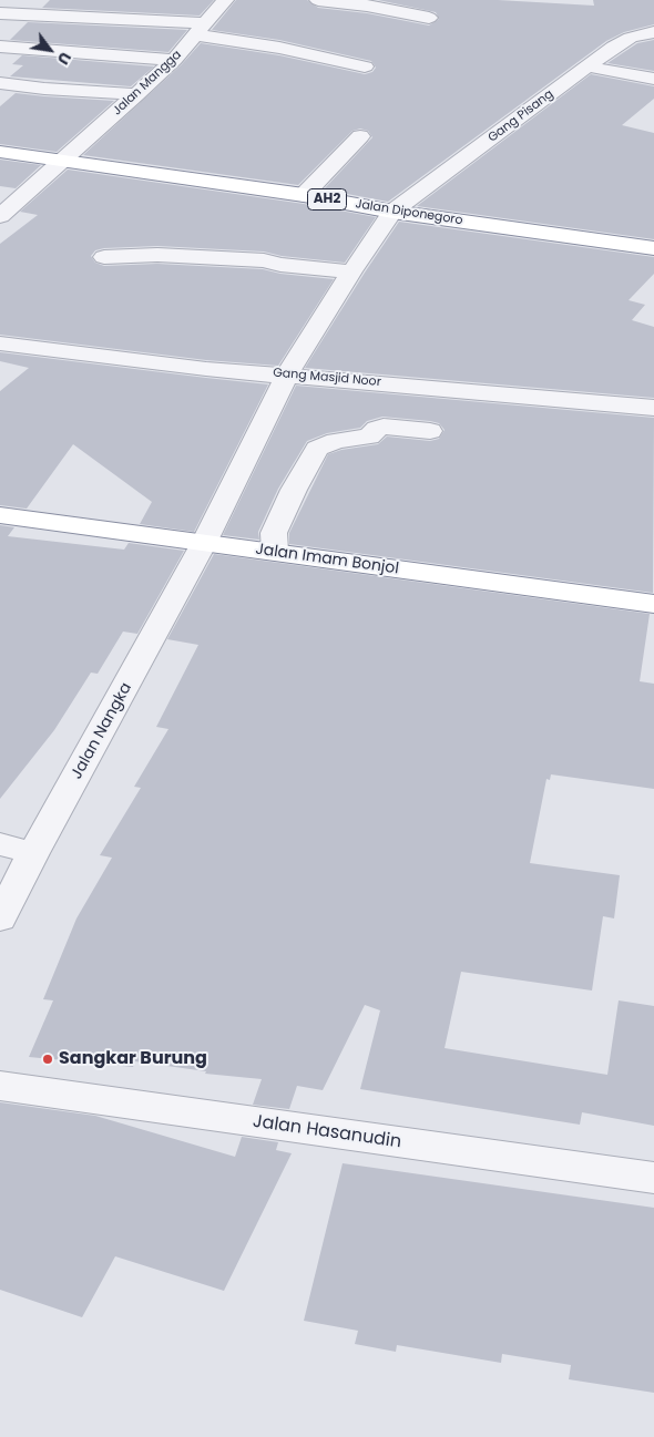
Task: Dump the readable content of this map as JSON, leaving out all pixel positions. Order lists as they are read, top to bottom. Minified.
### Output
{"streets":{"highway":["AH2","Jalan Diponegoro","Jalan Imam Bonjol"],"street":["Jalan Mangga","Gang Pisang","Gang Masjid Noor","Jalan Nangka","Jalan Hasanudin"]},"crossings":[["Jalan Mangga","Jalan Diponegoro"],["Gang Pisang","Jalan Diponegoro"],["Gang Pisang","Gang Masjid Noor"],["Gang Pisang","Jalan Nangka"],["Gang Masjid Noor","Jalan Nangka"],["Jalan Imam Bonjol","Jalan Nangka"]],"places":["Sangkar Burung"],"north":"bottom right"}
